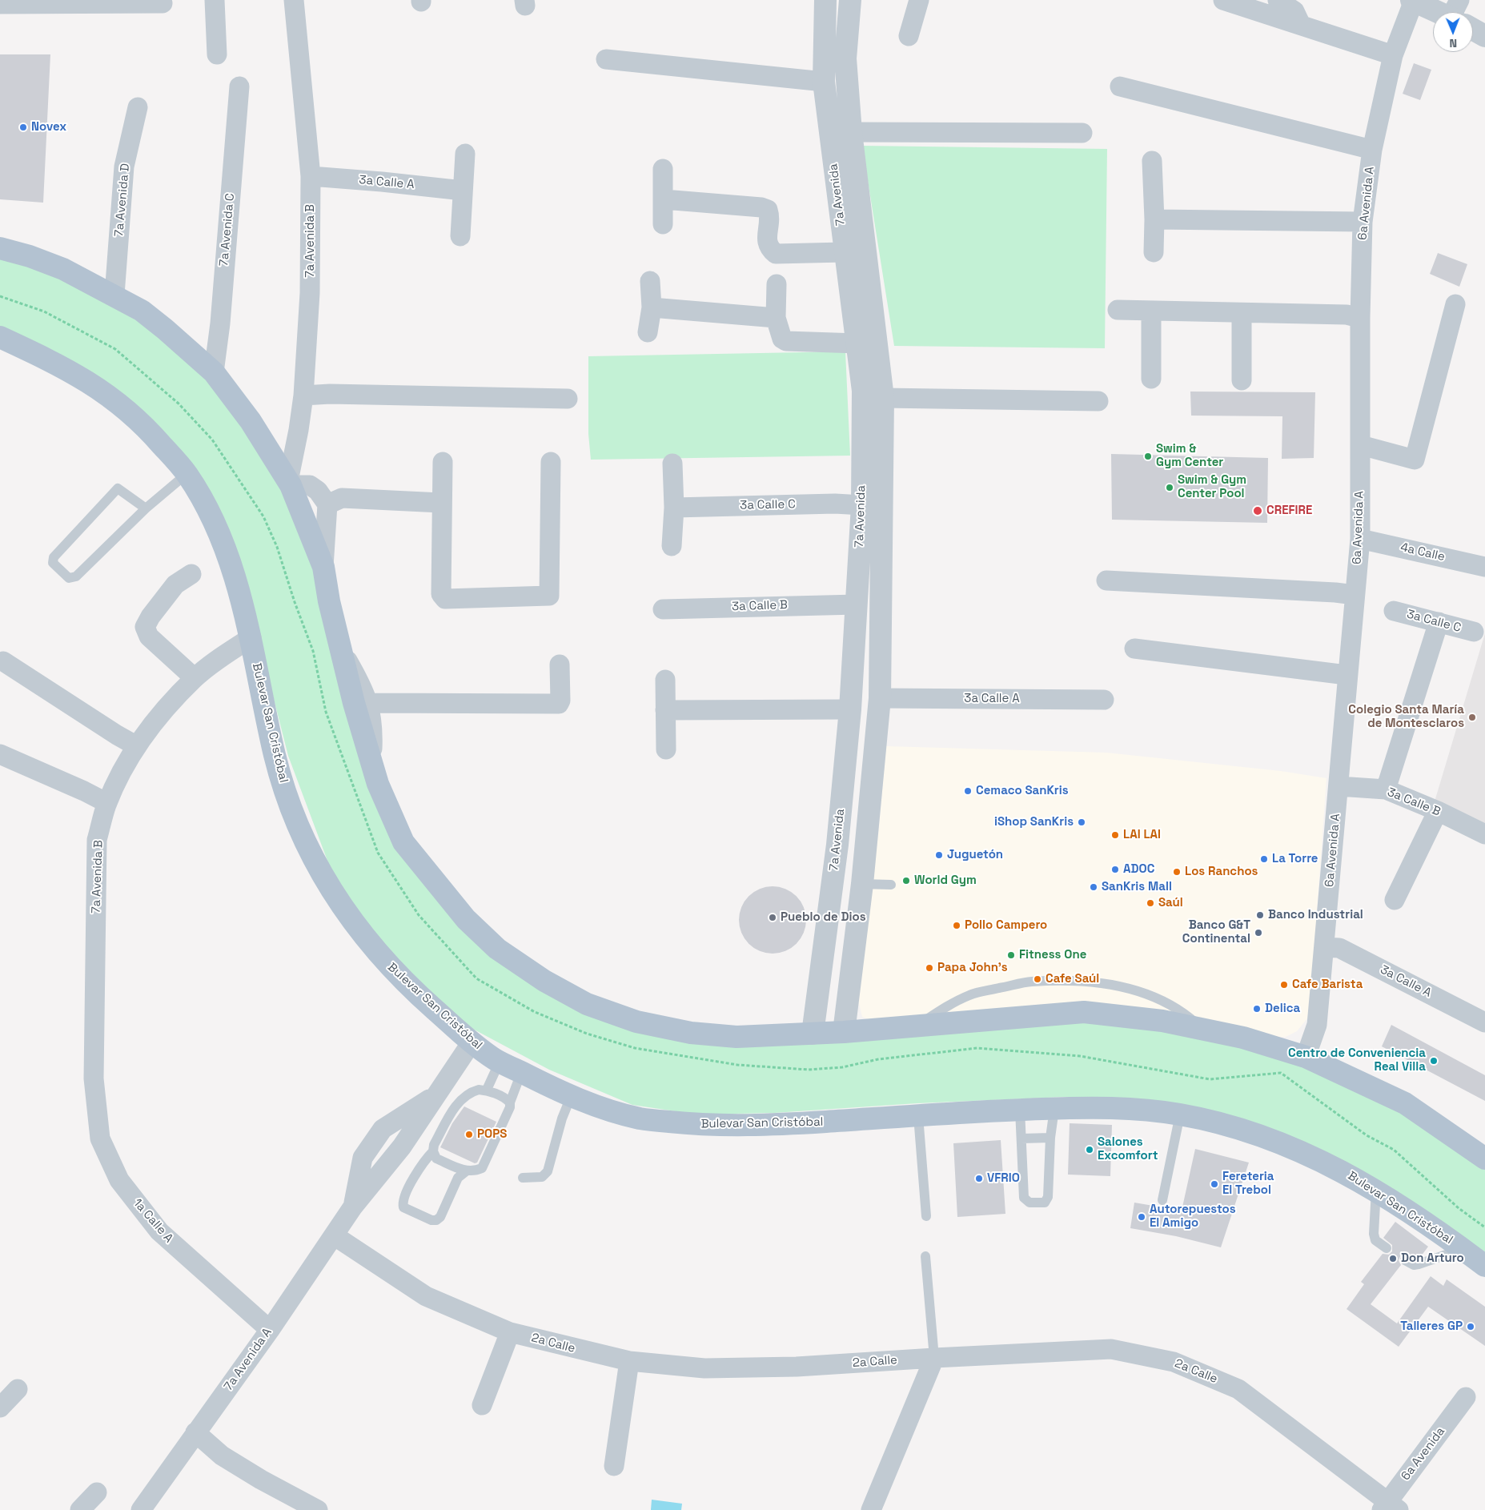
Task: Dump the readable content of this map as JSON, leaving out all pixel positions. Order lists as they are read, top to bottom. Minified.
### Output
{"streets":{"main road":["Bulevar San Cristóbal"],"street":["3a Calle A","7a Avenida","7a Avenida D","6a Avenida A","7a Avenida C","7a Avenida B","3a Calle C","4a Calle","3a Calle B","1a Calle A","2a Calle","7a Avenida A","6a Avenida"]},"crossings":[["3a Calle A","7a Avenida"],["3a Calle A","6a Avenida A"],["3a Calle A","7a Avenida B"],["7a Avenida","3a Calle C"],["7a Avenida","3a Calle B"],["6a Avenida A","4a Calle"],["6a Avenida A","3a Calle B"],["7a Avenida B","Bulevar San Cristóbal"],["7a Avenida B","1a Calle A"],["Bulevar San Cristóbal","7a Avenida A"],["1a Calle A","7a Avenida A"],["2a Calle","7a Avenida A"],["2a Calle","6a Avenida"]],"places":["Novex","Swim & Gym Center","Swim & Gym Center Pool","CREFIRE","Colegio Santa María de Montesclaros","Cemaco SanKris","iShop SanKris","LAI LAI","Juguetón","La Torre","ADOC","Los Ranchos","World Gym","SanKris Mall","Saúl","Banco Industrial","Pueblo de Dios","Pollo Campero","Banco G&T Continental","Fitness One","Papa John's","Cafe Saúl","Cafe Barista","Delica","Centro de Conveniencia Real Villa","POPS","Salones Excomfort","VFRIO","Fereteria El Trebol","Autorepuestos El Amigo","Don Arturo","Talleres GP"],"north":"bottom"}
